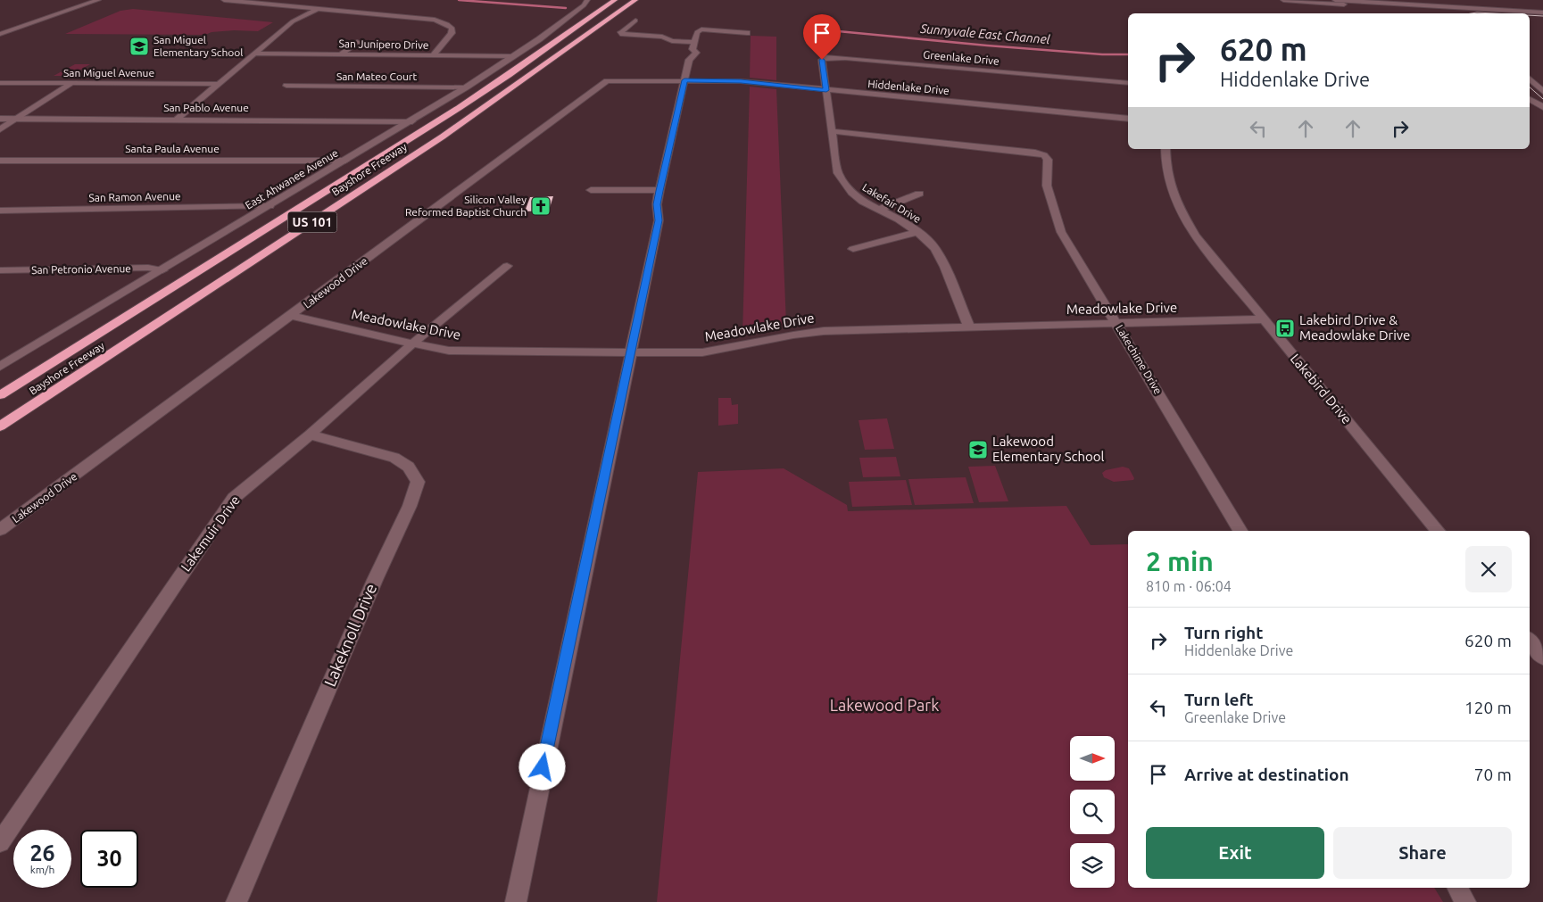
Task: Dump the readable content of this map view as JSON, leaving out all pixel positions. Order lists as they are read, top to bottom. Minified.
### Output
{"streets":{"highway":["Bayshore Freeway","US 101"],"street":["San Junipero Drive","Greenlake Drive","San Miguel Avenue","San Mateo Court","Hiddenlake Drive","San Pablo Avenue","Santa Paula Avenue","East Ahwanee Avenue","San Ramon Avenue","Lakefair Drive","San Petronio Avenue","Lakewood Drive","Meadowlake Drive","Lakechime Drive","Lakebird Drive","Lakemuir Drive","Lakeknoll Drive"]},"crossings":[["San Junipero Drive","East Ahwanee Avenue"],["Greenlake Drive","Hiddenlake Drive"],["Greenlake Drive","Lakefair Drive"],["San Mateo Court","East Ahwanee Avenue"],["Hiddenlake Drive","Lakefair Drive"],["Hiddenlake Drive","Lakewood Drive"],["San Pablo Avenue","East Ahwanee Avenue"],["Santa Paula Avenue","East Ahwanee Avenue"],["East Ahwanee Avenue","San Ramon Avenue"],["East Ahwanee Avenue","San Petronio Avenue"],["Lakefair Drive","Meadowlake Drive"],["Lakefair Drive","Lakechime Drive"],["Lakewood Drive","Meadowlake Drive"],["Meadowlake Drive","Lakechime Drive"],["Meadowlake Drive","Lakebird Drive"],["Meadowlake Drive","Lakemuir Drive"],["Lakemuir Drive","Lakeknoll Drive"]],"water":["Sunnyvale East Channel"],"parks":["Lakewood Park"],"places":{"school or university":["San Miguel Elementary School","Lakewood Elementary School"],"church":["Silicon Valley Reformed Baptist Church"],"bus stop":["Lakebird Drive & Meadowlake Drive"]},"north":"right","page":{"turn":["620 m","Hiddenlake Drive"],"heading":["2 min","810 m · 06:04"],"list":[{"name":"Turn right","note":"Hiddenlake Drive","value":"620 m"},{"name":"Turn left","note":"Greenlake Drive","value":"120 m"},{"name":"Arrive at destination","value":"70 m"}],"buttons":["Exit","Share"],"speed":"26 km/h","limit":"30"}}
